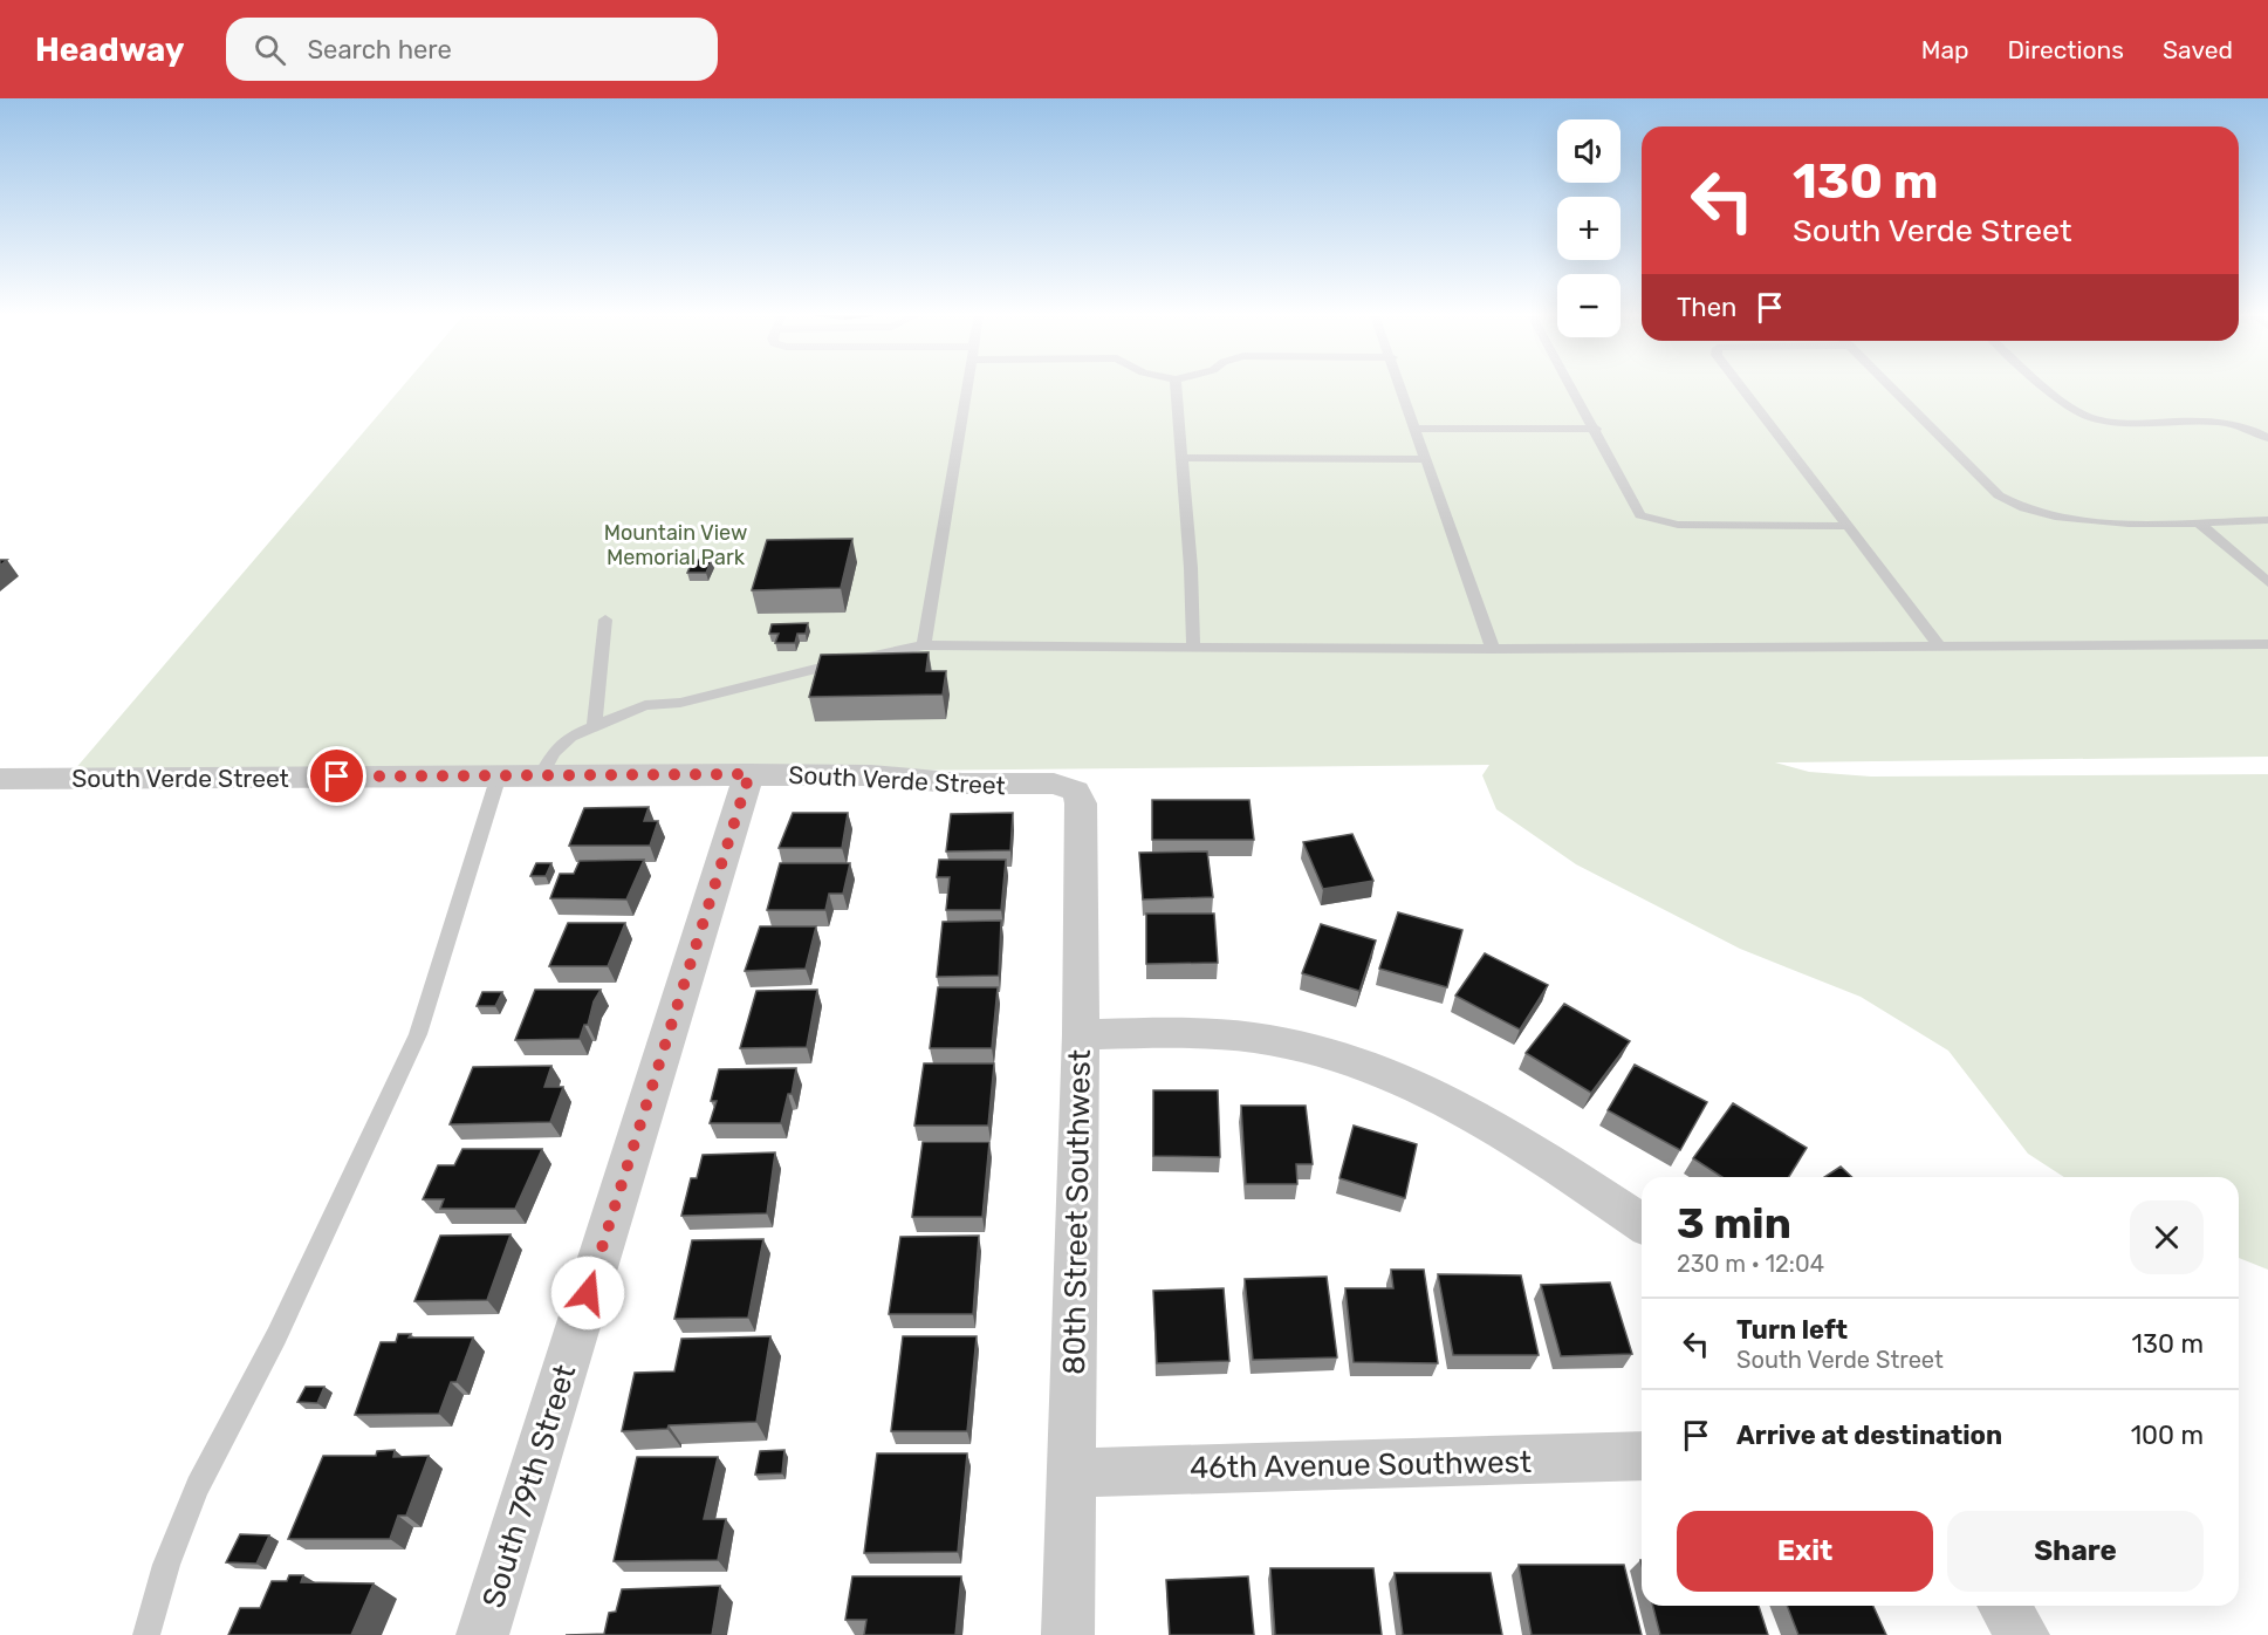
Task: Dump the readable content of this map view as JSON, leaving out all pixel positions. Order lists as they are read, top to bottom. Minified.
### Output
{"streets":{"street":["South Verde Street","80th Street Southwest","46th Avenue Southwest","South 79th Street"]},"crossings":[["South Verde Street","80th Street Southwest"],["South Verde Street","South 79th Street"],["80th Street Southwest","46th Avenue Southwest"]],"parks":["Mountain View Memorial Park"],"page":{"header":"Headway","search":"Search here","nav":["Map","Directions","Saved"],"map_buttons":["+","−"],"turn":["130 m","South Verde Street"],"then":"Then","heading":["3 min","230 m · 12:04"],"list":[{"name":"Turn left","note":"South Verde Street","value":"130 m"},{"name":"Arrive at destination","value":"100 m"}],"buttons":["Exit","Share"]}}
